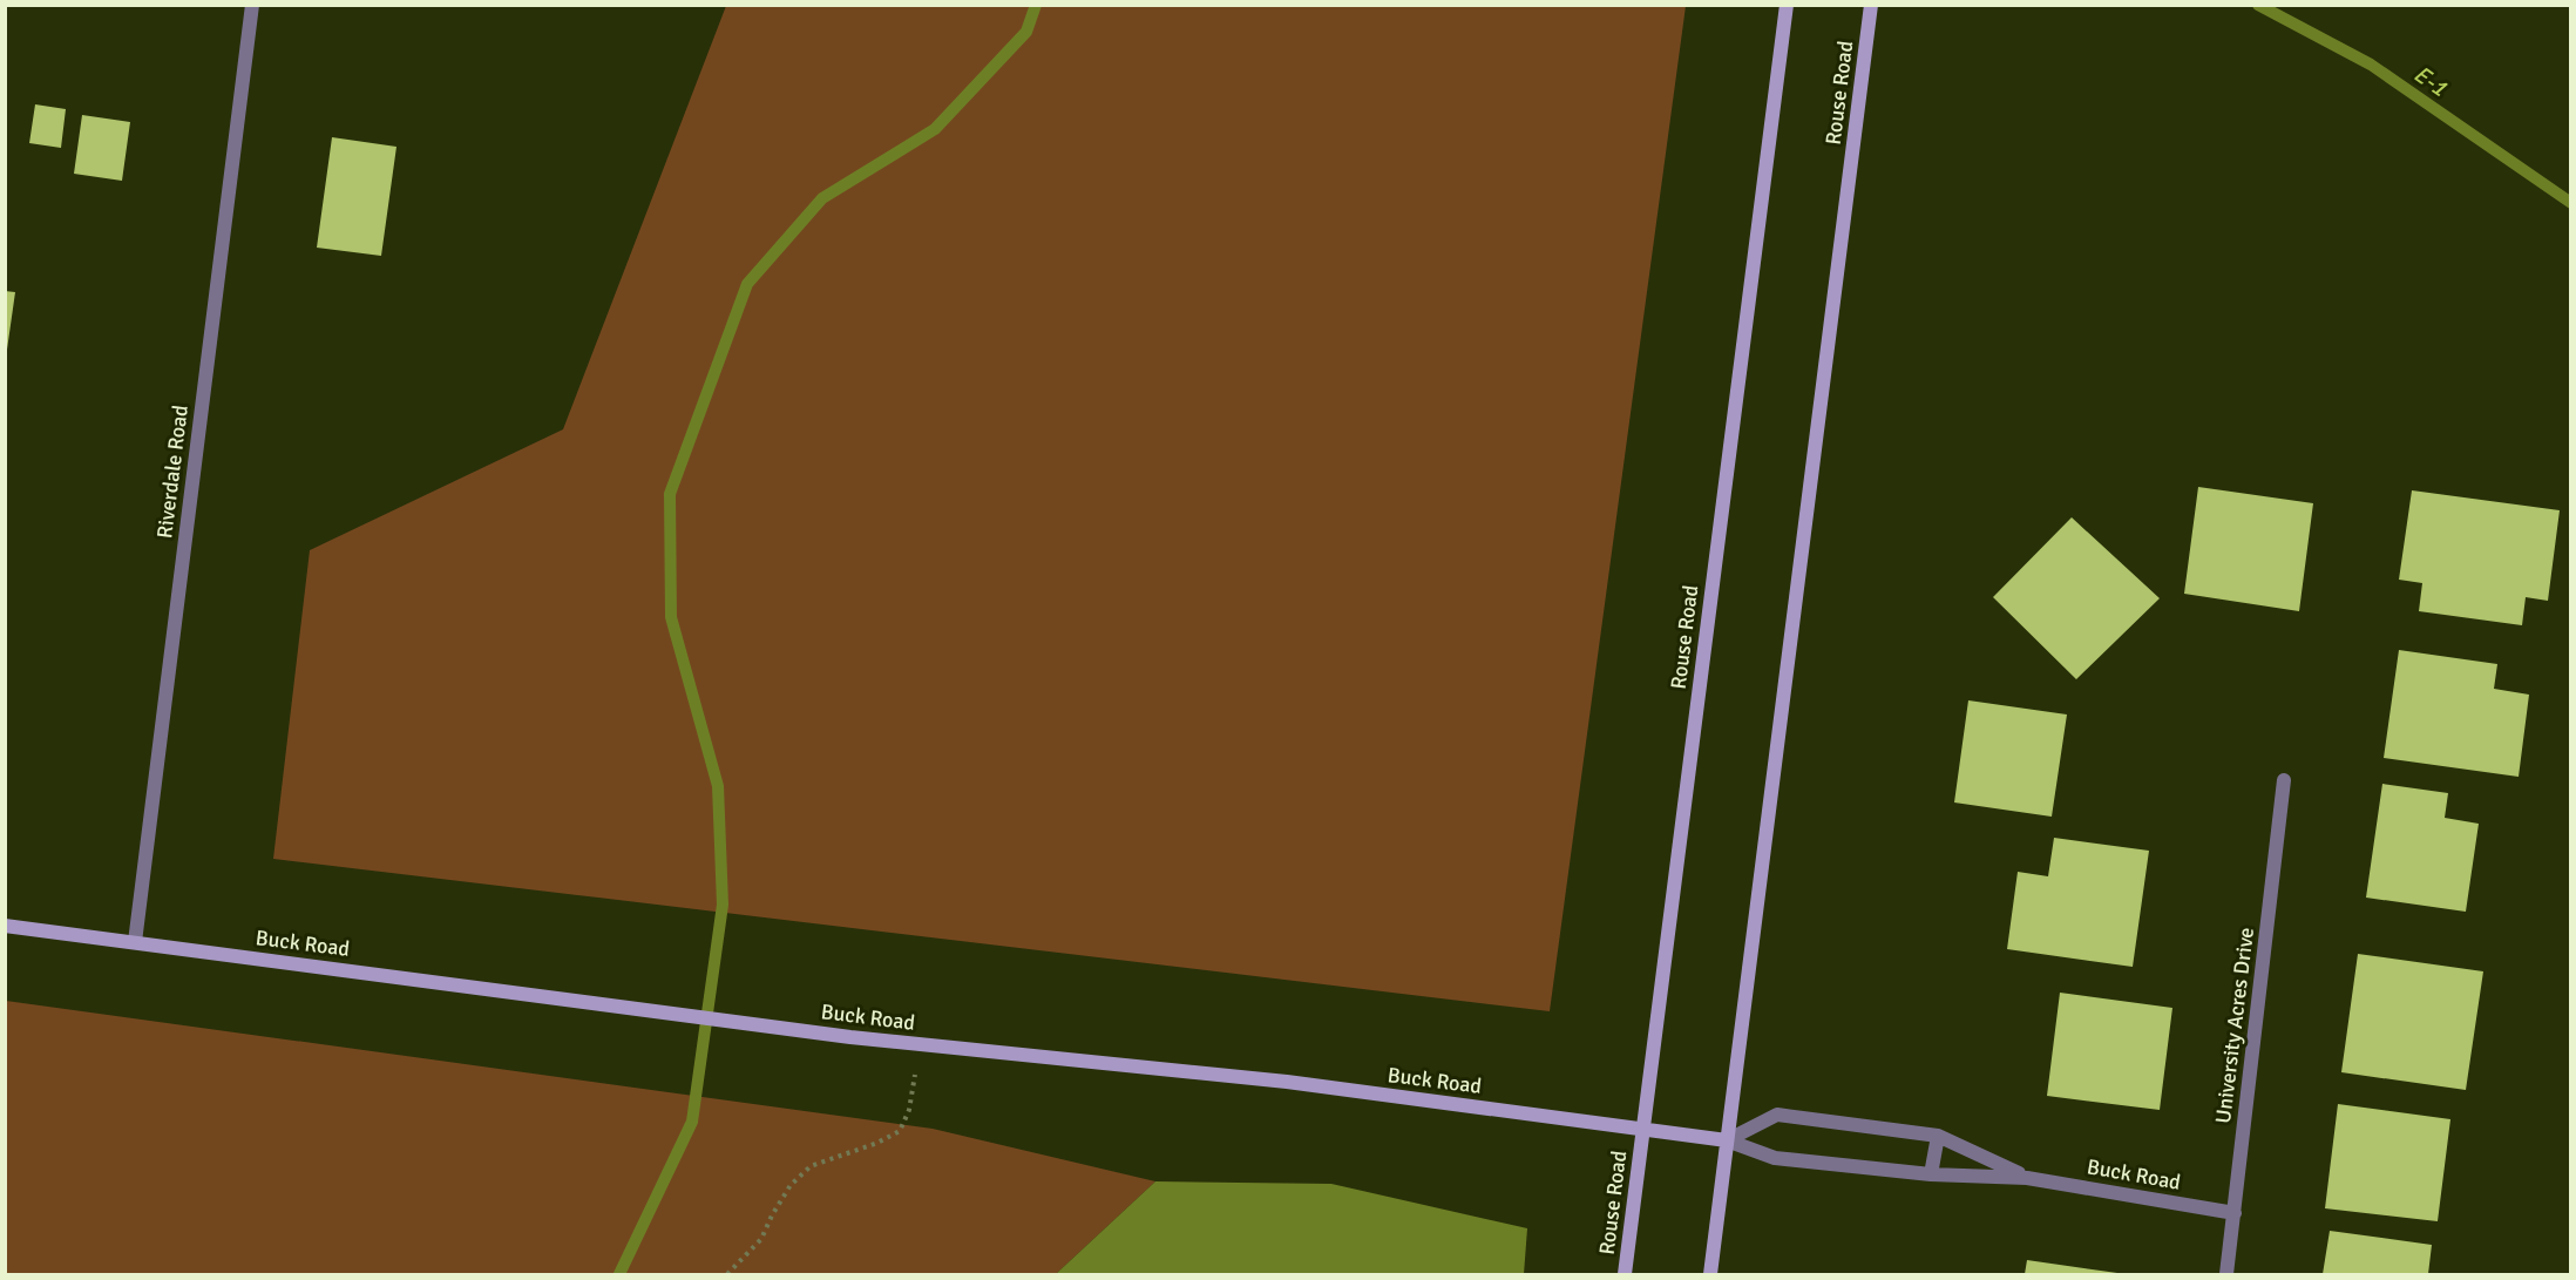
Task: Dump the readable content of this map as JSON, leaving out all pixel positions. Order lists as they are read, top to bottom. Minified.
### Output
{"streets":{"street":["Rouse Road","Riverdale Road","Buck Road","University Acres Drive"]},"crossings":[["Rouse Road","Buck Road"],["Riverdale Road","Buck Road"],["Buck Road","University Acres Drive"]],"water":["E-1"]}
